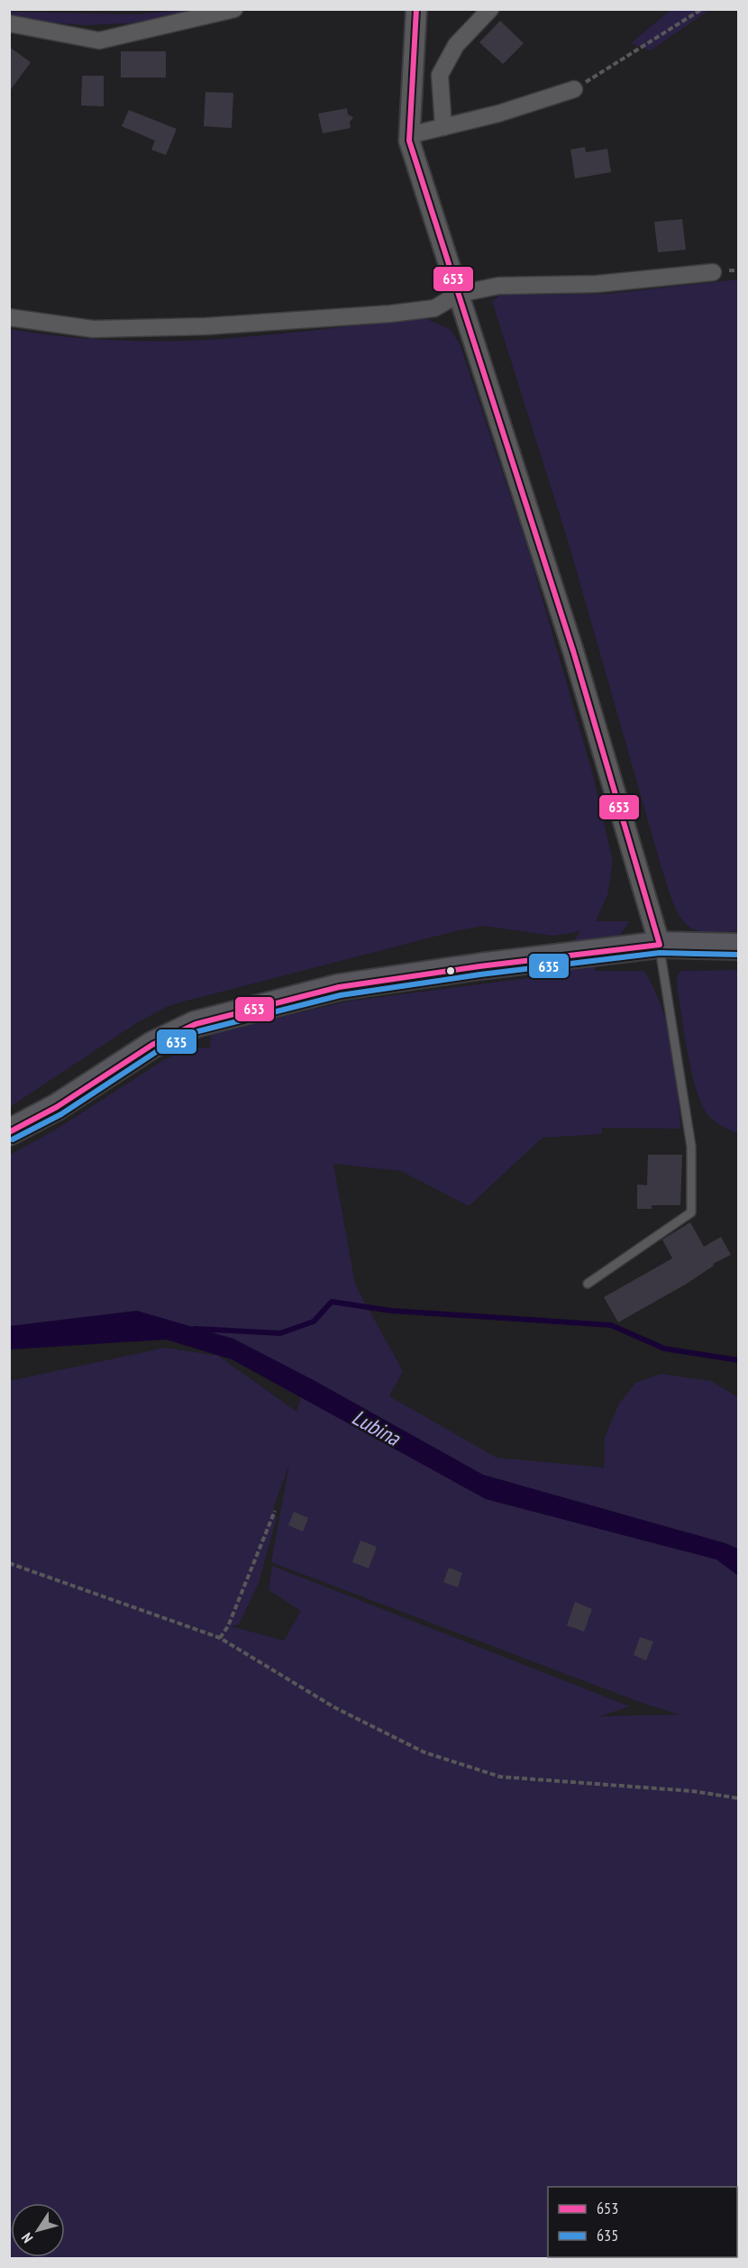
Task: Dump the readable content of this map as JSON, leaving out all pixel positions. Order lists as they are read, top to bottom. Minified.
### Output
{"water":["Lubina"],"lines":["transit line 653","transit line 635"],"legend":["653","635"],"north":"bottom left"}
